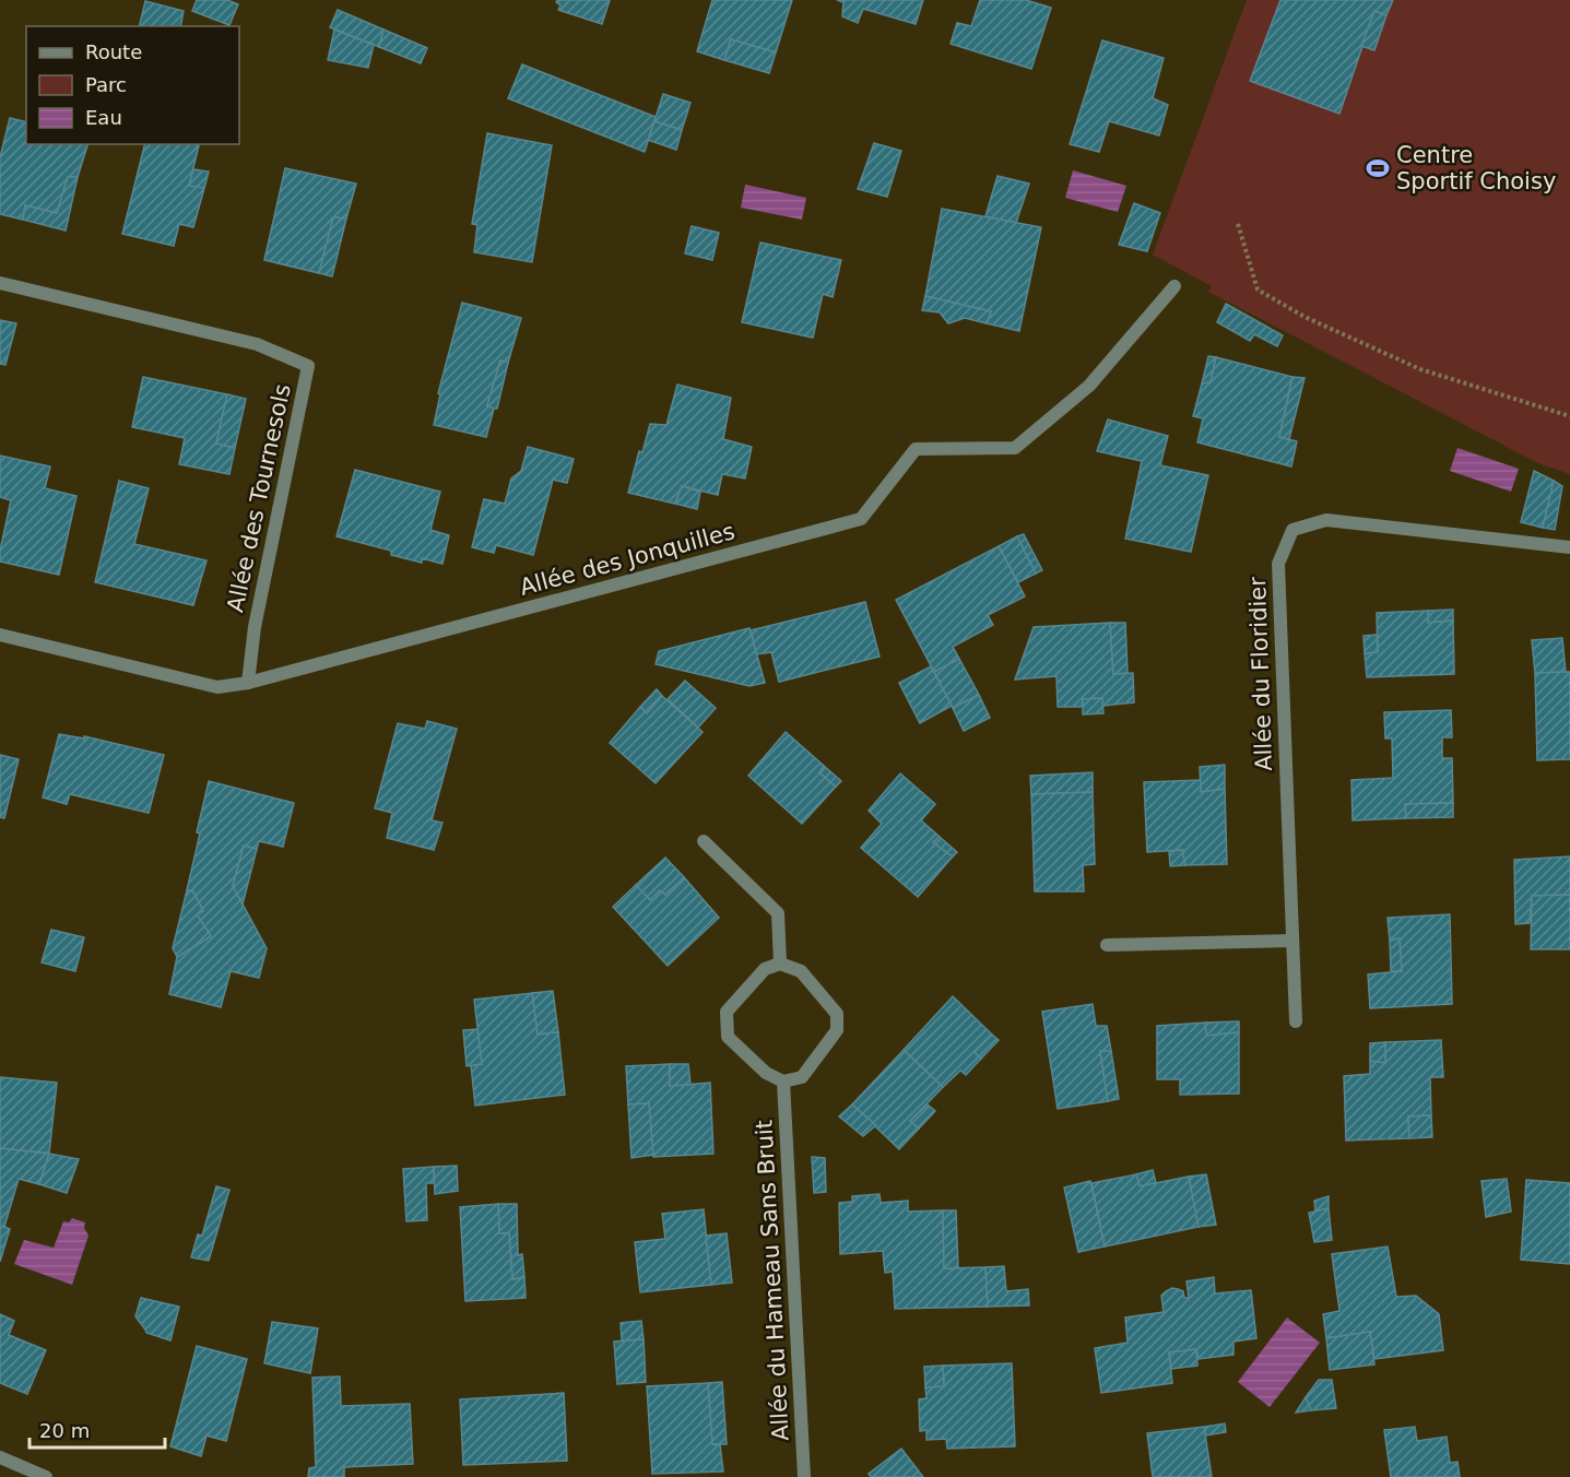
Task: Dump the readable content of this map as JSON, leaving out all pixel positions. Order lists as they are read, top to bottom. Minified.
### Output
{"streets":{"street":["Allée des Tournesols","Allée des Jonquilles","Allée du Floridier","Allée du Hameau Sans Bruit"]},"crossings":[["Allée des Tournesols","Allée des Jonquilles"]],"places":{"sports":["Centre Sportif Choisy"]},"legend":["Route","Parc","Eau"],"scale_bar":"20 m"}
